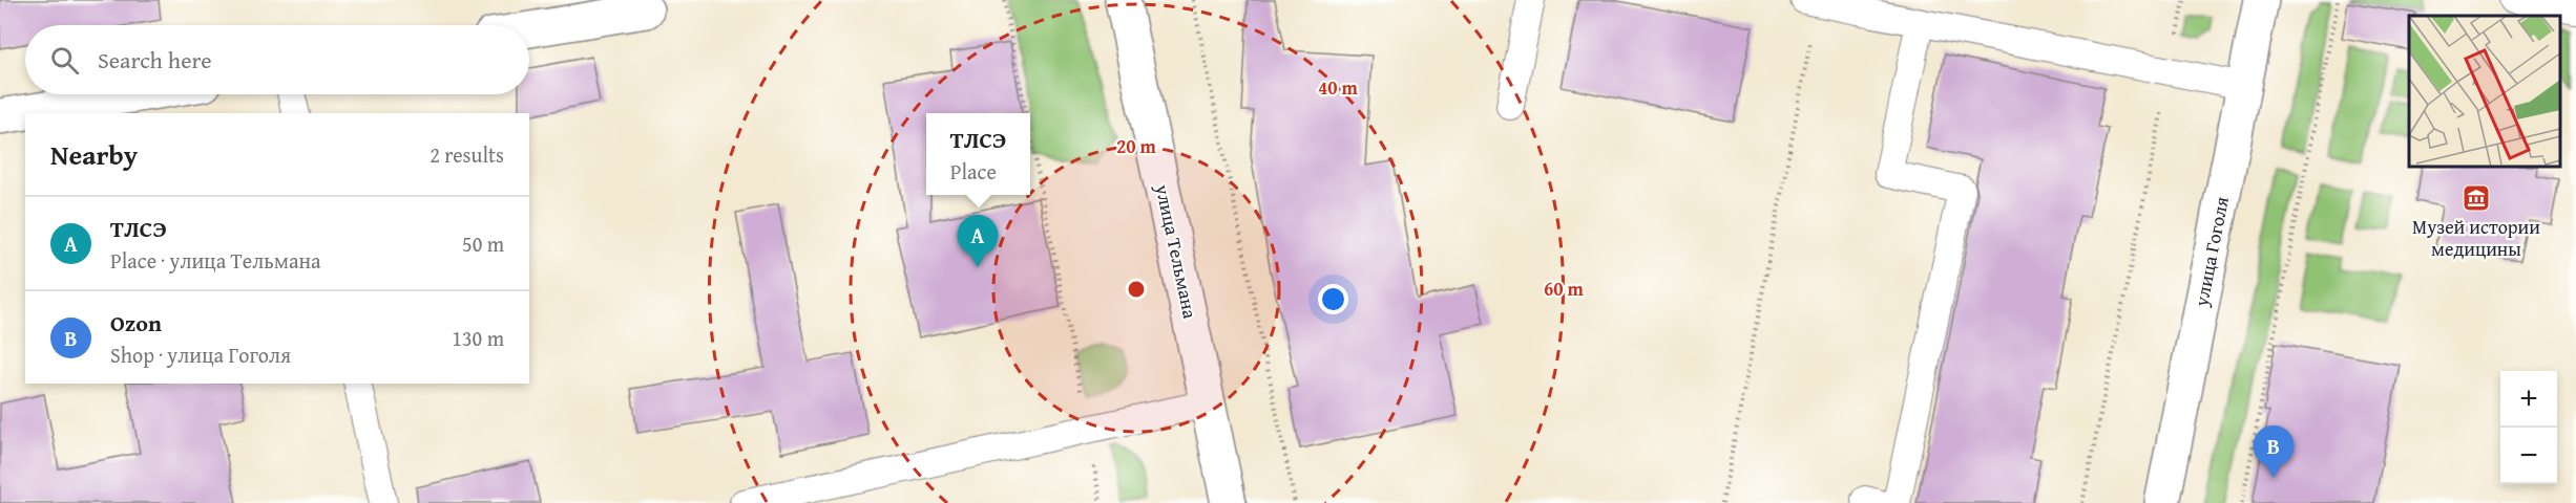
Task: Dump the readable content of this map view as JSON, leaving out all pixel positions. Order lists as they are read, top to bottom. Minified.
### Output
{"streets":{"street":["улица Тельмана","улица Гоголя"]},"places":{"museum":["Музей истории медицины"]},"page":{"search":"Search here","popup":["ТЛСЭ","Place"],"heading":["Nearby","2 results"],"list":[{"mark":"A","name":"ТЛСЭ","note":"Place · улица Тельмана","value":"50 m"},{"mark":"B","name":"Ozon","note":"Shop · улица Гоголя","value":"130 m"}],"pins":["A","B"],"map_buttons":["+","−"]},"rings":["40 m","20 m","60 m"]}
